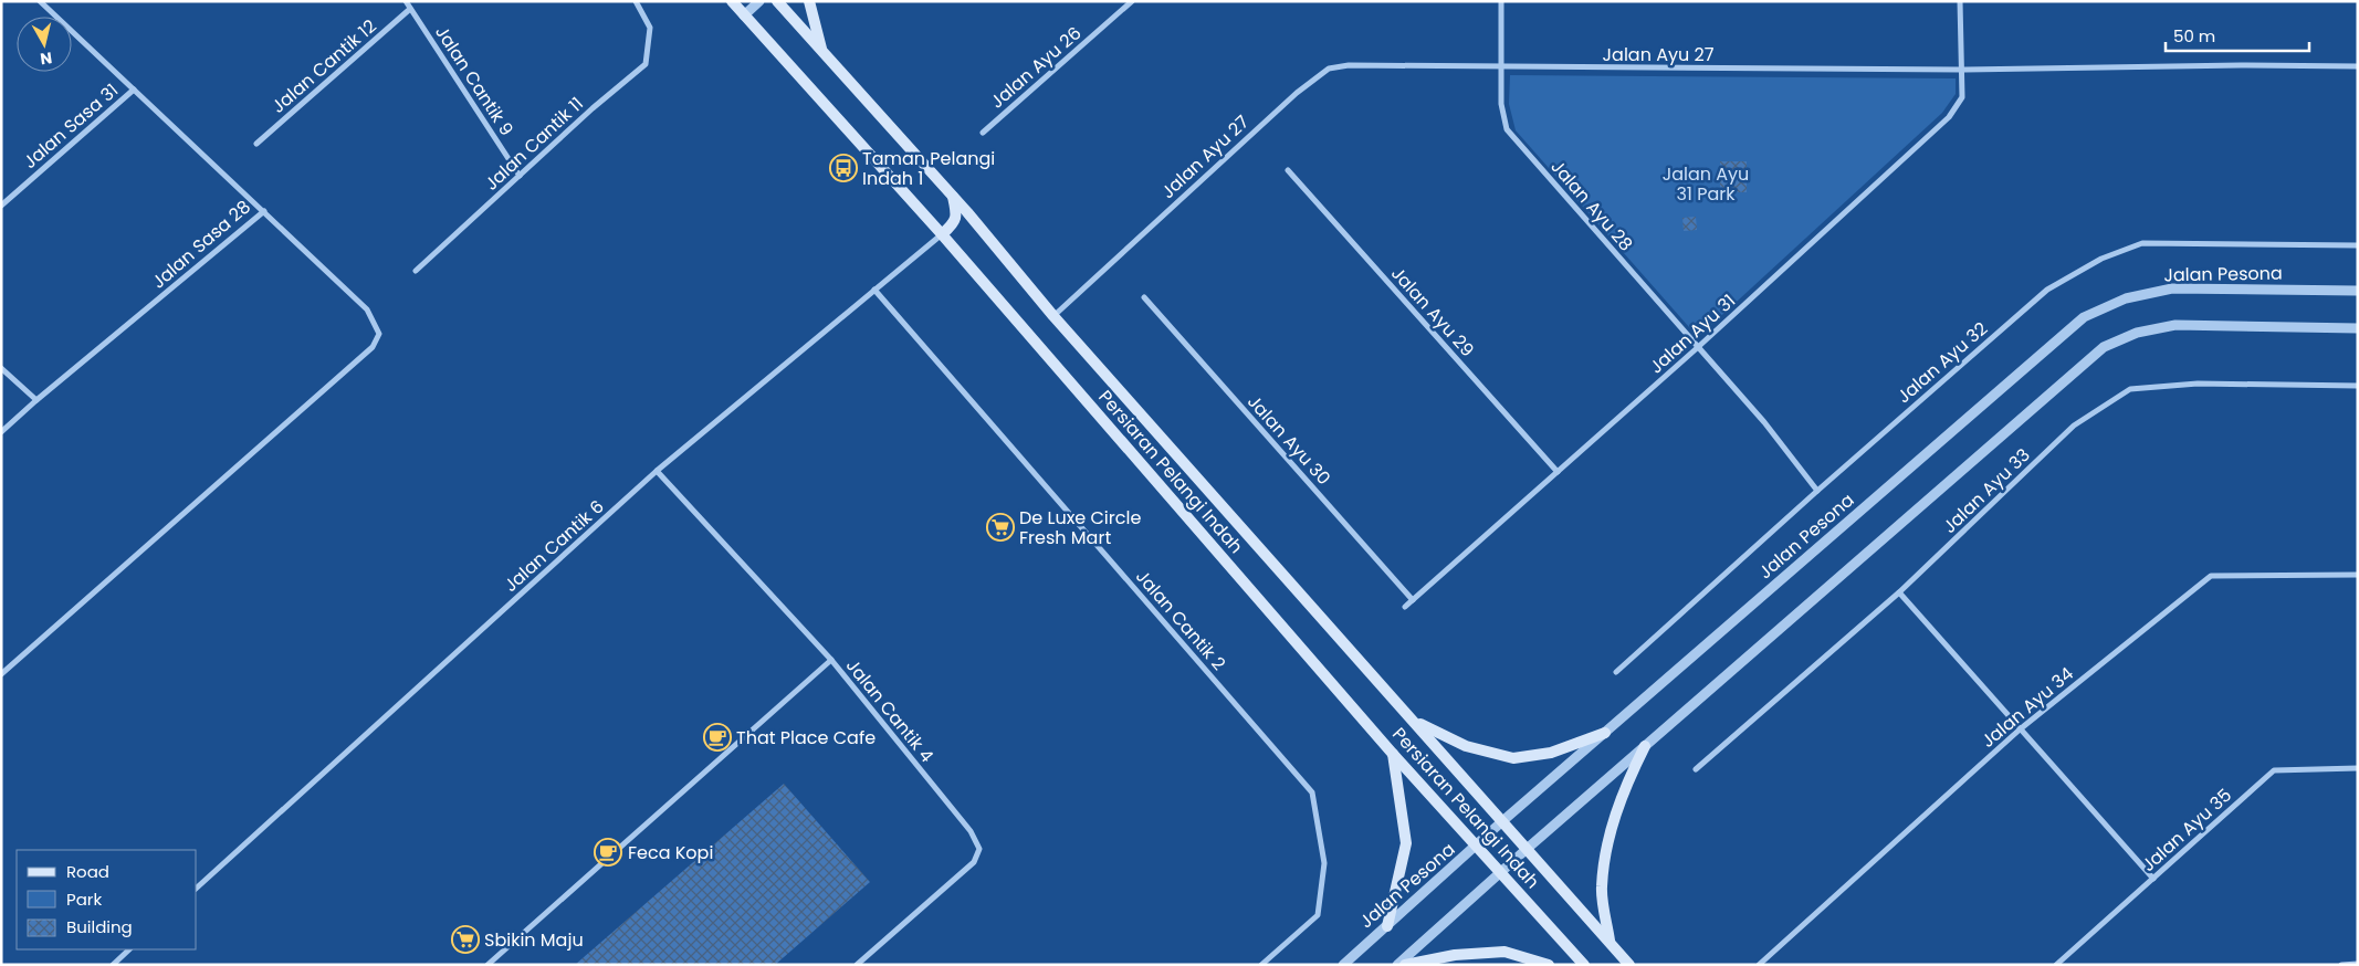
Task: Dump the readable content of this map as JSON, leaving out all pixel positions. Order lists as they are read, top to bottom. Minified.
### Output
{"streets":{"main road":["Persiaran Pelangi Indah"],"street":["Jalan Ayu 27","Jalan Cantik 12","Jalan Ayu 26","Jalan Cantik 9","Jalan Sasa 31","Jalan Cantik 11","Jalan Ayu 28","Jalan Sasa 28","Jalan Pesona","Jalan Ayu 29","Jalan Ayu 31","Jalan Ayu 32","Jalan Ayu 30","Jalan Ayu 33","Jalan Cantik 6","Jalan Cantik 2","Jalan Ayu 34","Jalan Cantik 4","Jalan Ayu 35"]},"crossings":[["Jalan Ayu 27","Jalan Ayu 28"],["Jalan Ayu 27","Jalan Ayu 31"],["Jalan Ayu 27","Persiaran Pelangi Indah"],["Jalan Cantik 12","Jalan Cantik 9"],["Jalan Cantik 9","Jalan Cantik 11"],["Jalan Sasa 31","Jalan Sasa 28"],["Jalan Ayu 28","Jalan Ayu 31"],["Jalan Ayu 28","Jalan Ayu 32"],["Jalan Pesona","Persiaran Pelangi Indah"],["Jalan Ayu 29","Jalan Ayu 31"],["Jalan Ayu 31","Jalan Ayu 30"],["Persiaran Pelangi Indah","Jalan Cantik 6"],["Jalan Cantik 6","Jalan Cantik 2"],["Jalan Cantik 6","Jalan Cantik 4"]],"parks":["Jalan Ayu 31 Park"],"places":{"bus stop":["Taman Pelangi Indah 1"],"supermarket":["De Luxe Circle Fresh Mart","Sbikin Maju"],"cafe":["That Place Cafe","Feca Kopi"]},"legend":["Road","Park","Building"],"scale_bar":"50 m","north":"bottom"}
